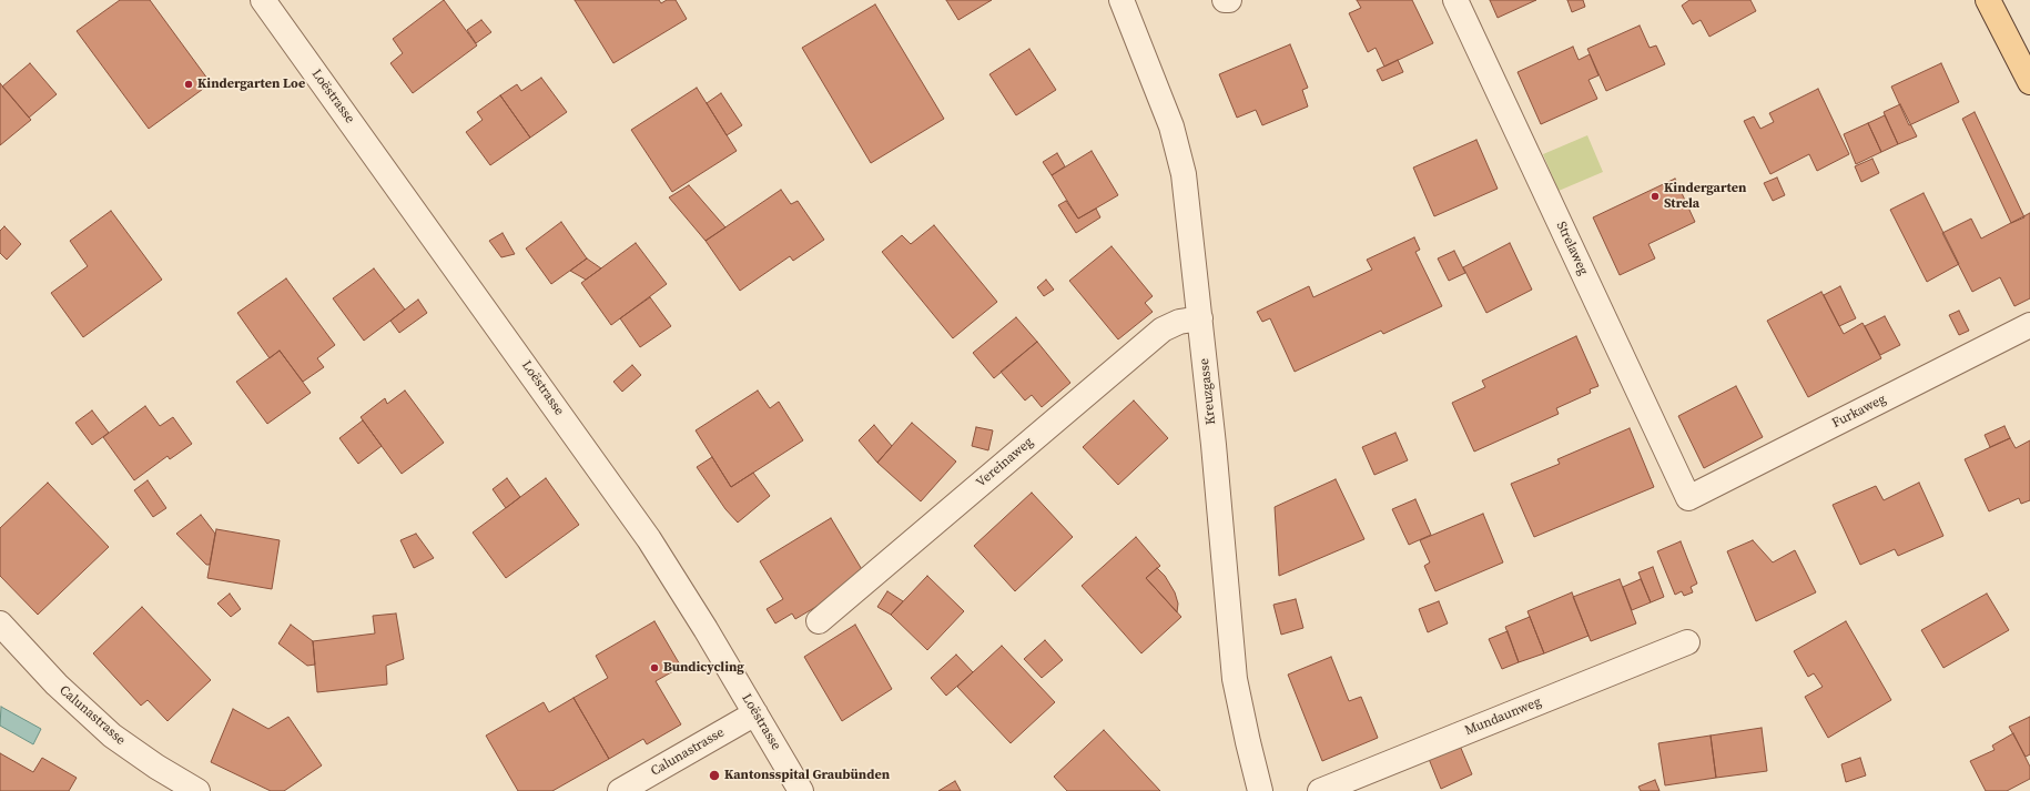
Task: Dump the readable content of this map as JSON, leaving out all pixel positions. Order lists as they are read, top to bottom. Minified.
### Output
{"streets":{"street":["Loëstrasse","Strelaweg","Kreuzgasse","Furkaweg","Vereinaweg","Calunastrasse","Mundaunweg"]},"crossings":[["Loëstrasse","Calunastrasse"],["Strelaweg","Furkaweg"],["Kreuzgasse","Vereinaweg"]],"places":["Kindergarten Loe","Kindergarten Strela","Bundicycling","Kantonsspital Graubünden"]}
